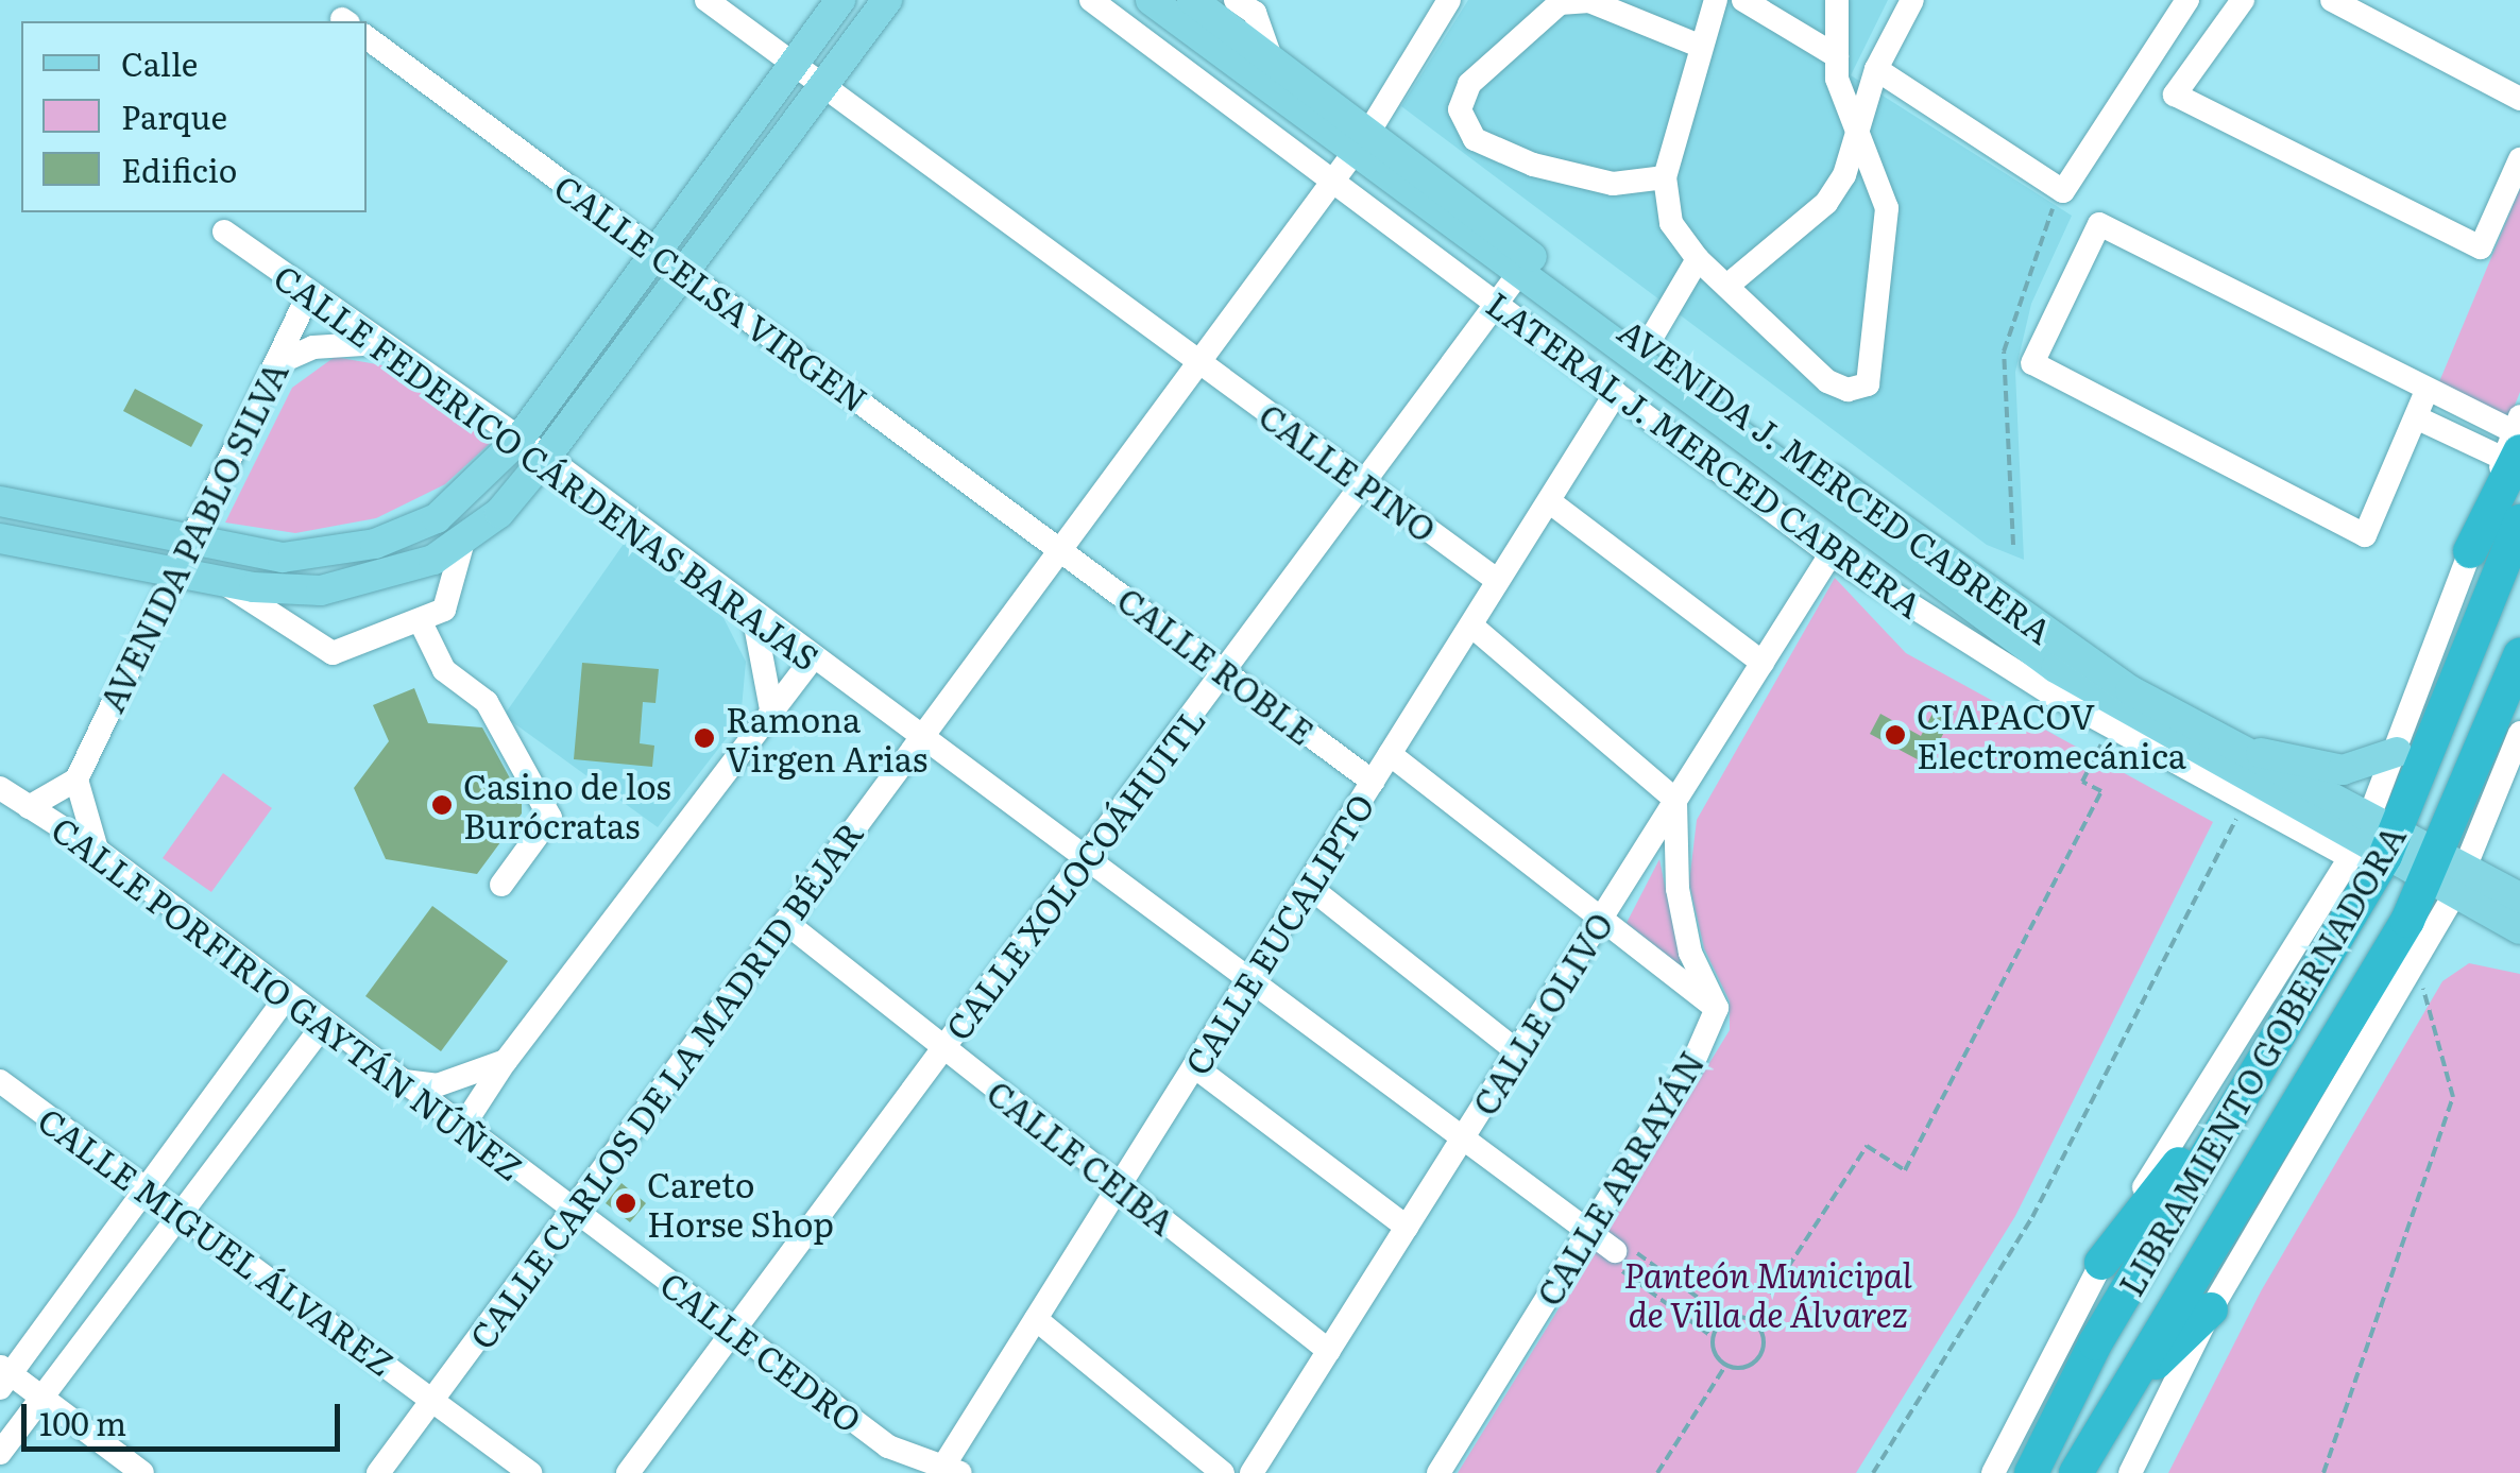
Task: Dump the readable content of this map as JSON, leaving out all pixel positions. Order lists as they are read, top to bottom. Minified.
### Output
{"streets":{"highway":["LIBRAMIENTO GOBERNADORA"],"main road":["AVENIDA J. MERCED CABRERA"],"street":["CALLE CELSA VIRGEN","LATERAL J. MERCED CABRERA","CALLE FEDERICO CÁRDENAS BARAJAS","CALLE PINO","AVENIDA PABLO SILVA","CALLE ROBLE","CALLE XOLOCOÁHUITL","CALLE EUCALIPTO","CALLE PORFIRIO GAYTÁN NÚÑEZ","CALLE OLIVO","CALLE CARLOS DE LA MADRID BÉJAR","CALLE CEIBA","CALLE ARRAYÁN","CALLE MIGUEL ÁLVAREZ","CALLE CEDRO"]},"crossings":[["CALLE CELSA VIRGEN","CALLE ROBLE"],["CALLE CELSA VIRGEN","CALLE CARLOS DE LA MADRID BÉJAR"],["LATERAL J. MERCED CABRERA","AVENIDA J. MERCED CABRERA"],["LATERAL J. MERCED CABRERA","CALLE XOLOCOÁHUITL"],["LATERAL J. MERCED CABRERA","CALLE EUCALIPTO"],["LATERAL J. MERCED CABRERA","CALLE OLIVO"],["LATERAL J. MERCED CABRERA","LIBRAMIENTO GOBERNADORA"],["LATERAL J. MERCED CABRERA","CALLE CARLOS DE LA MADRID BÉJAR"],["CALLE FEDERICO CÁRDENAS BARAJAS","AVENIDA PABLO SILVA"],["CALLE FEDERICO CÁRDENAS BARAJAS","CALLE XOLOCOÁHUITL"],["CALLE FEDERICO CÁRDENAS BARAJAS","CALLE EUCALIPTO"],["CALLE FEDERICO CÁRDENAS BARAJAS","CALLE OLIVO"],["CALLE FEDERICO CÁRDENAS BARAJAS","CALLE CARLOS DE LA MADRID BÉJAR"],["CALLE FEDERICO CÁRDENAS BARAJAS","CALLE ARRAYÁN"],["CALLE PINO","CALLE XOLOCOÁHUITL"],["CALLE PINO","CALLE EUCALIPTO"],["CALLE PINO","CALLE CARLOS DE LA MADRID BÉJAR"],["AVENIDA J. MERCED CABRERA","CALLE XOLOCOÁHUITL"],["AVENIDA J. MERCED CABRERA","LIBRAMIENTO GOBERNADORA"],["AVENIDA J. MERCED CABRERA","CALLE CARLOS DE LA MADRID BÉJAR"],["CALLE ROBLE","CALLE XOLOCOÁHUITL"],["CALLE ROBLE","CALLE EUCALIPTO"],["CALLE ROBLE","CALLE CARLOS DE LA MADRID BÉJAR"],["CALLE XOLOCOÁHUITL","CALLE CEIBA"],["CALLE XOLOCOÁHUITL","CALLE CEDRO"],["CALLE EUCALIPTO","CALLE CEIBA"],["CALLE EUCALIPTO","CALLE CEDRO"],["CALLE PORFIRIO GAYTÁN NÚÑEZ","CALLE CARLOS DE LA MADRID BÉJAR"],["CALLE PORFIRIO GAYTÁN NÚÑEZ","CALLE CEDRO"],["CALLE OLIVO","CALLE CEIBA"],["CALLE OLIVO","CALLE ARRAYÁN"],["CALLE CARLOS DE LA MADRID BÉJAR","CALLE CEIBA"],["CALLE CARLOS DE LA MADRID BÉJAR","CALLE MIGUEL ÁLVAREZ"],["CALLE CARLOS DE LA MADRID BÉJAR","CALLE CEDRO"]],"parks":["Panteón Municipal de Villa de Álvarez"],"places":["CIAPACOV Electromecánica","Ramona Virgen Arias","Casino de los Burócratas","Careto Horse Shop"],"legend":["Calle","Parque","Edificio"],"scale_bar":"100 m"}
